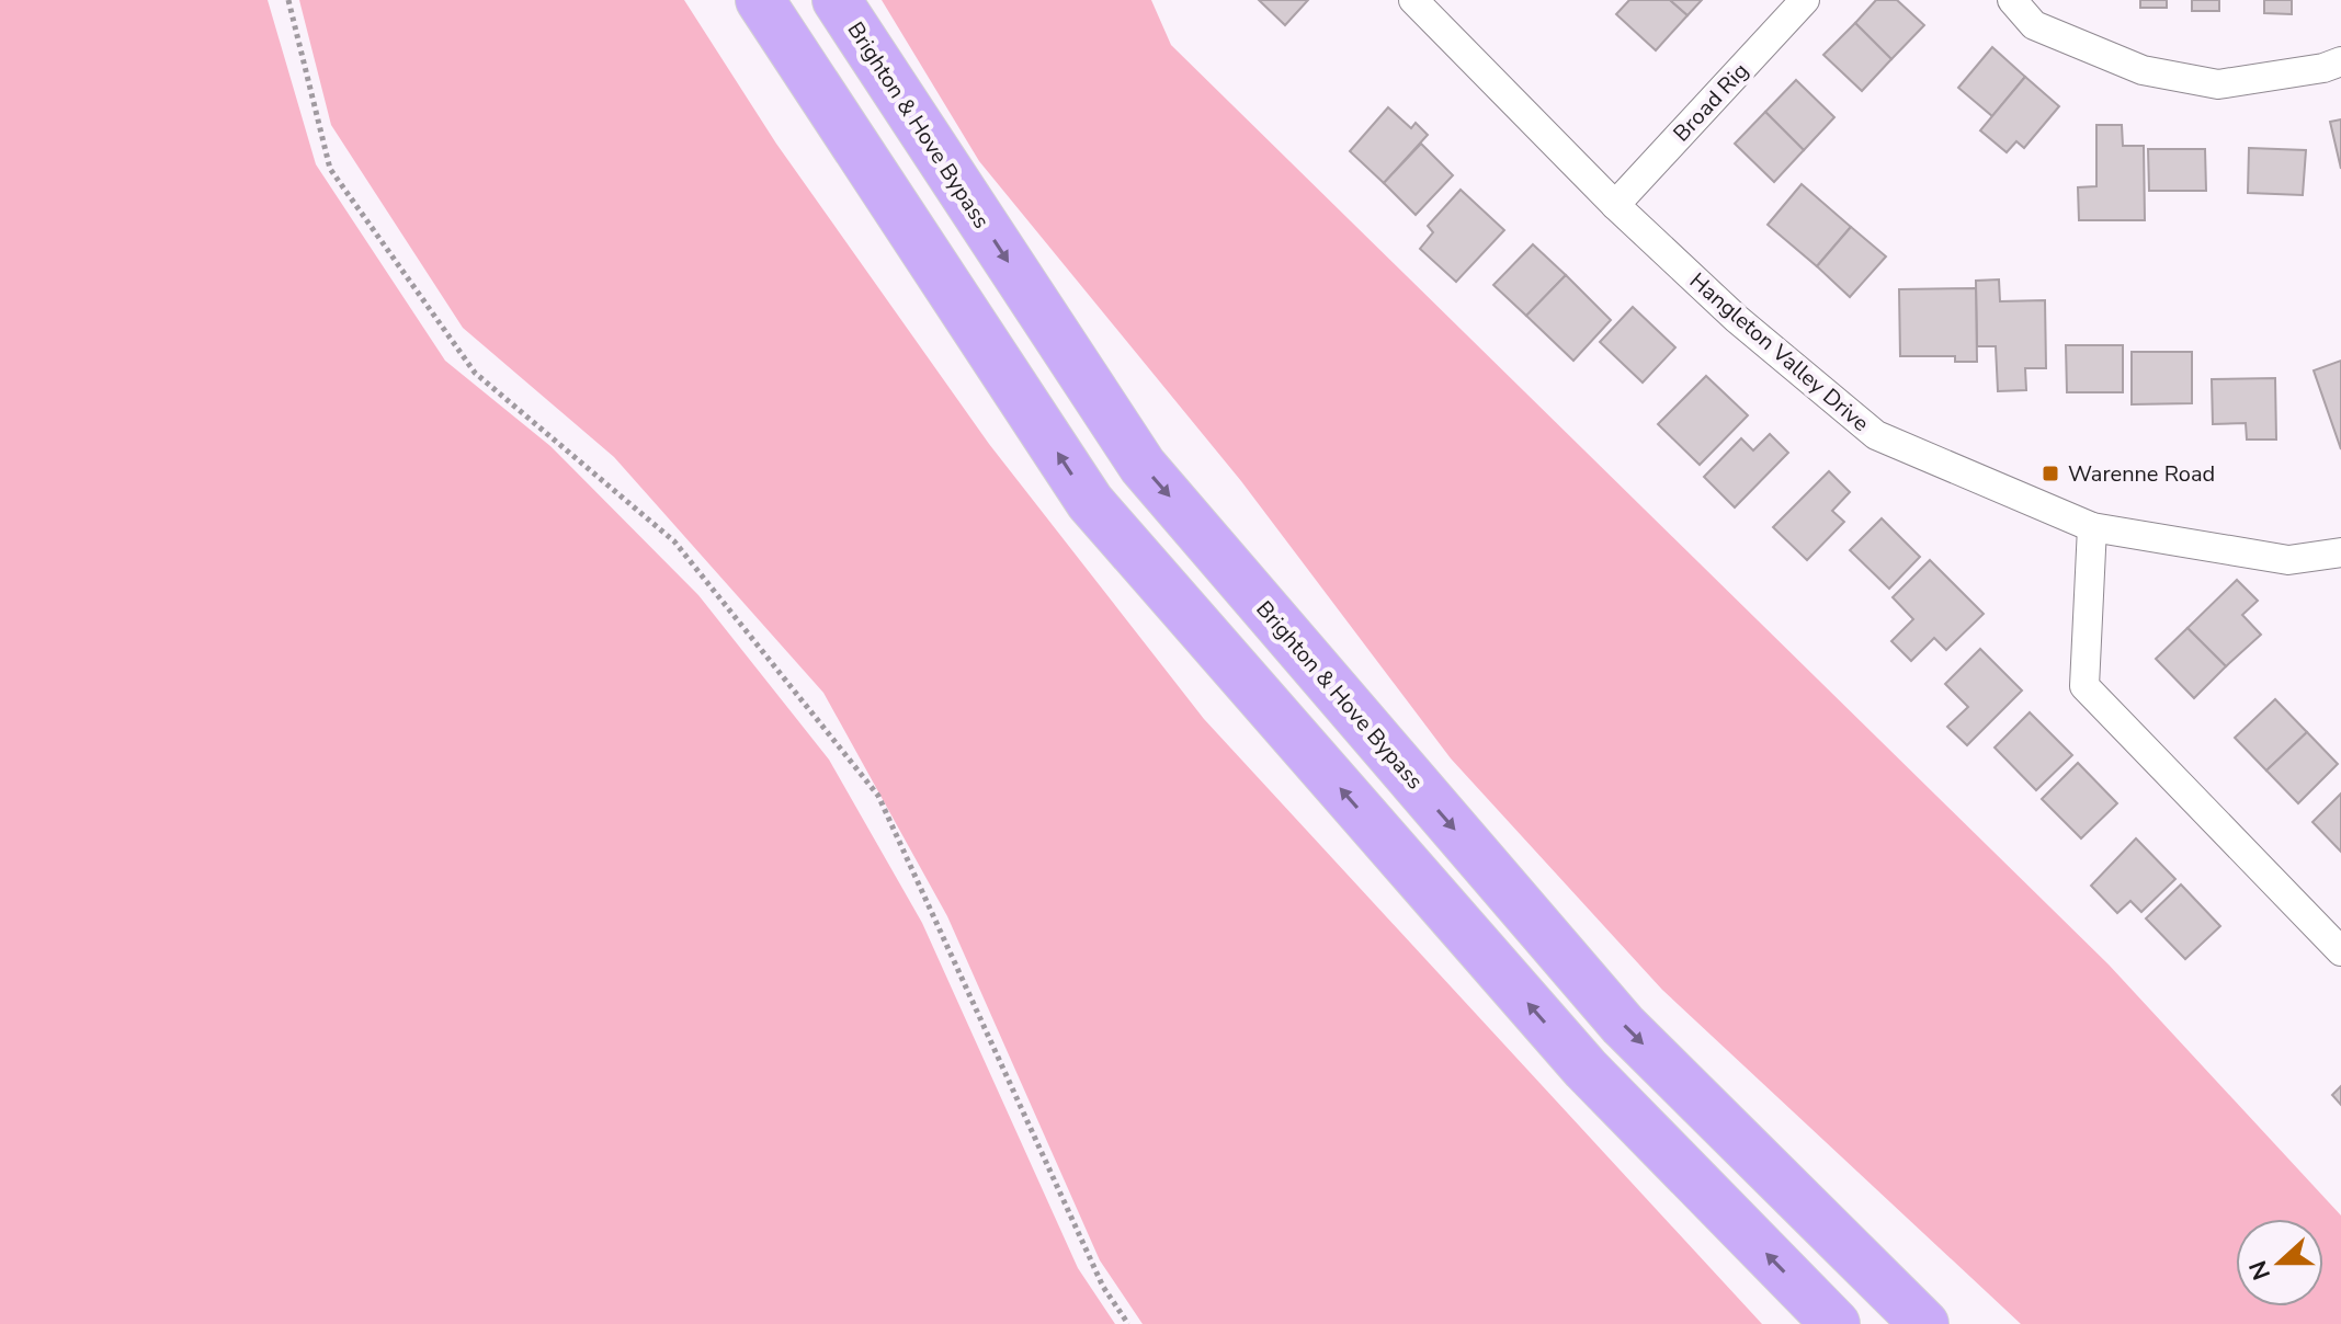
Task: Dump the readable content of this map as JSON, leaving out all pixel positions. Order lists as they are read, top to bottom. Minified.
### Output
{"streets":{"highway":["Brighton & Hove Bypass"],"street":["Broad Rig","Hangleton Valley Drive"]},"crossings":[["Broad Rig","Hangleton Valley Drive"]],"places":{"transit":["Warenne Road"]},"north":"left"}
